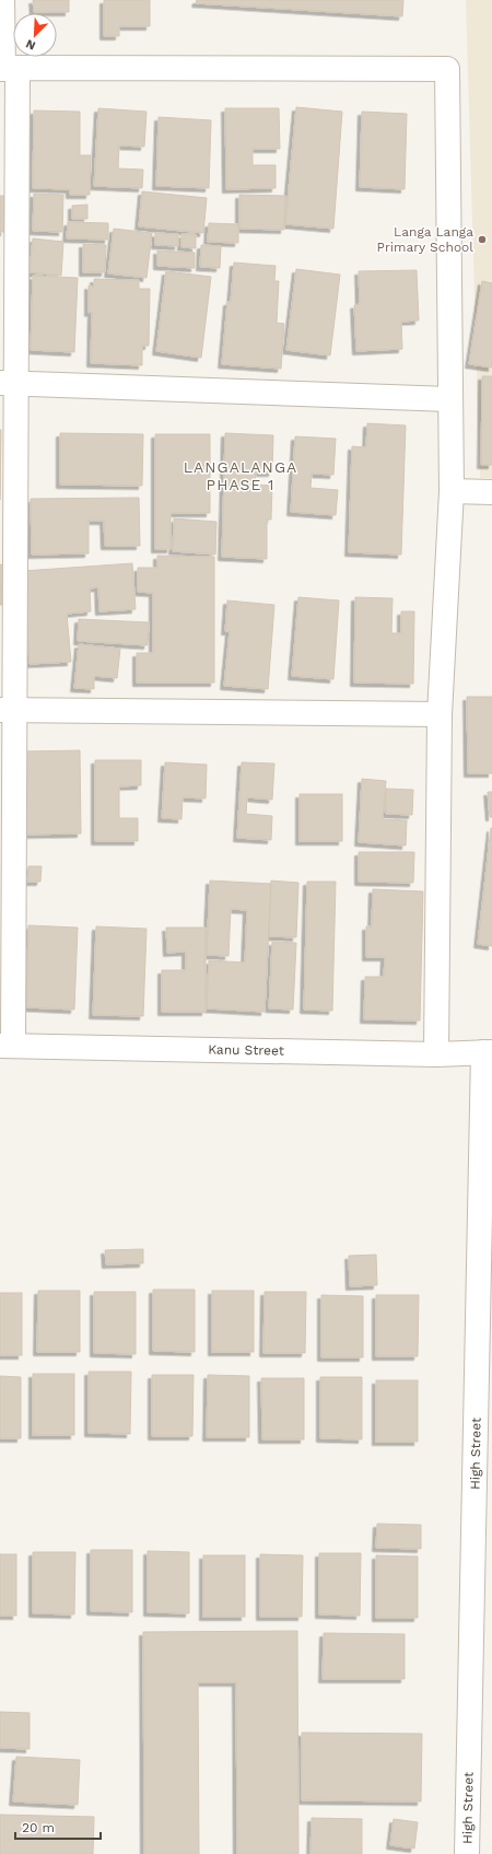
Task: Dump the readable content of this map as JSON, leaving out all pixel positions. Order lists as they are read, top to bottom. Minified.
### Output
{"streets":{"street":["Kanu Street","High Street"]},"crossings":[["Kanu Street","High Street"]],"districts":["LANGALANGA PHASE 1"],"places":["Langa Langa Primary School"],"scale_bar":"20 m","north":"bottom left"}
